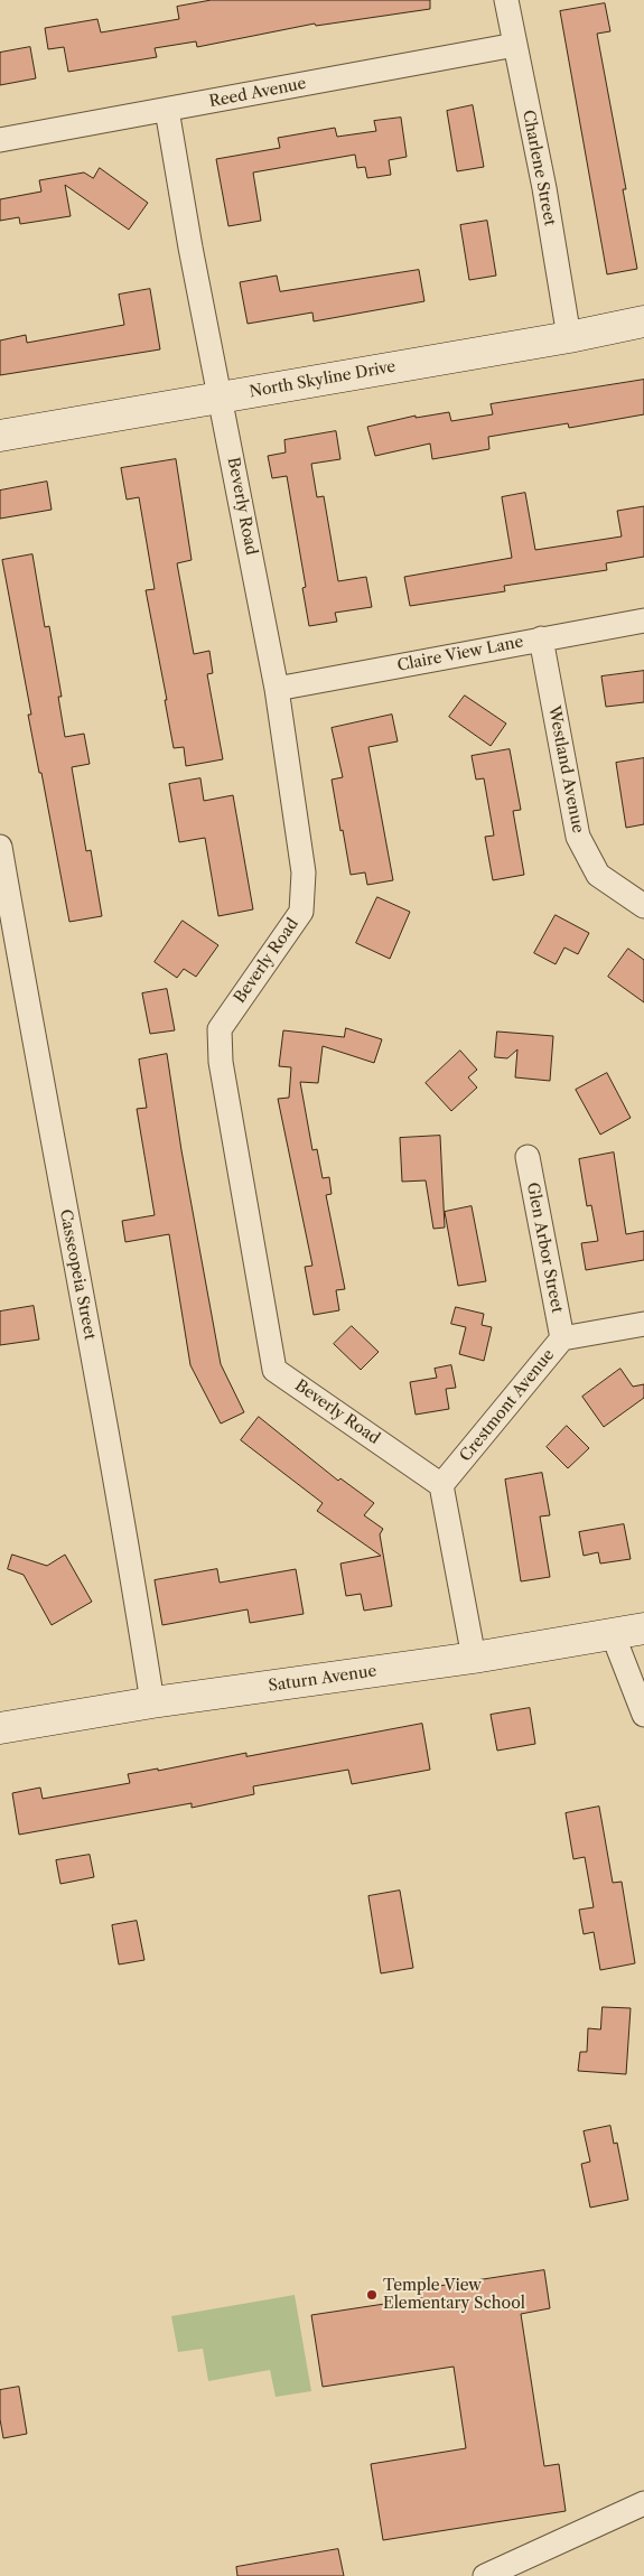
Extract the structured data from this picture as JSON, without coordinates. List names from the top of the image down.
{
  "streets": {
    "main road": ["North Skyline Drive", "Saturn Avenue"],
    "street": [
      "Reed Avenue",
      "Charlene Street",
      "Beverly Road",
      "Claire View Lane",
      "Westland Avenue",
      "Glen Arbor Street",
      "Casseopeia Street",
      "Crestmont Avenue"
    ]
  },
  "crossings": [
    ["Reed Avenue", "Charlene Street"],
    ["Reed Avenue", "Beverly Road"],
    ["Charlene Street", "North Skyline Drive"],
    ["North Skyline Drive", "Beverly Road"],
    ["Beverly Road", "Claire View Lane"],
    ["Beverly Road", "Crestmont Avenue"],
    ["Claire View Lane", "Westland Avenue"],
    ["Glen Arbor Street", "Crestmont Avenue"],
    ["Casseopeia Street", "Saturn Avenue"]
  ],
  "places": ["Temple View Elementary School"]
}
